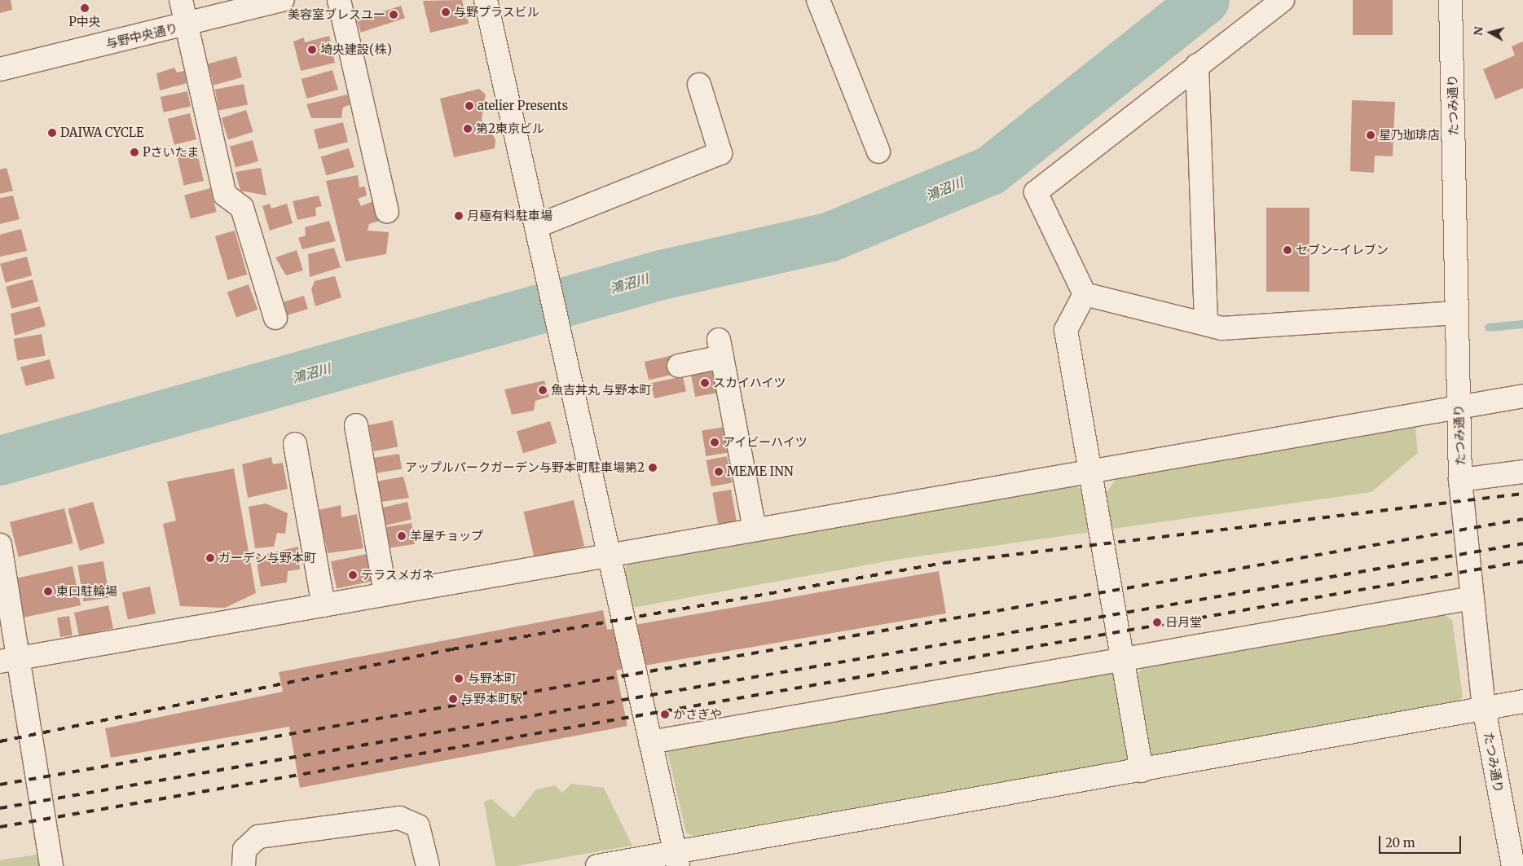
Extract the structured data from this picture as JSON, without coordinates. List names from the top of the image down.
{
  "streets": {
    "street": ["与野中央通り", "たつみ通り"]
  },
  "water": ["鴻沼川"],
  "places": [
    "P中央",
    "与野プラスビル",
    "美容室ブレスユー",
    "埼央建設(株)",
    "atelier Presents",
    "第2東京ビル",
    "DAIWA CYCLE",
    "星乃珈琲店",
    "Pさいたま",
    "月極有料駐車場",
    "セブン-イレブン",
    "スカイハイツ",
    "魚吉丼丸 与野本町",
    "アイビーハイツ",
    "アップルパークガーデン与野本町駐車場第2",
    "MEME INN",
    "羊屋チョップ",
    "ガーデン与野本町",
    "テラスメガネ",
    "東口駐輪場",
    "日月堂",
    "与野本町",
    "与野本町駅",
    "かさぎや"
  ],
  "scale_bar": "20 m",
  "north": "left"
}
